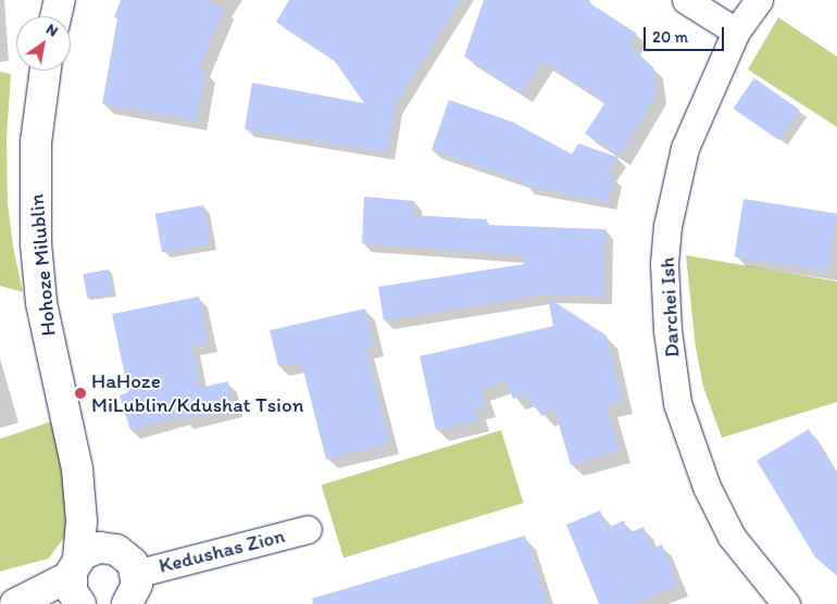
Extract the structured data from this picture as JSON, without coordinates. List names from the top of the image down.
{
  "streets": {
    "street": ["Hohoze Milublin", "Darchei Ish", "Kedushas Zion"]
  },
  "crossings": [
    ["Hohoze Milublin", "Kedushas Zion"]
  ],
  "places": ["HaHoze MiLublin/Kdushat Tsion"],
  "scale_bar": "20 m",
  "north": "top right"
}
